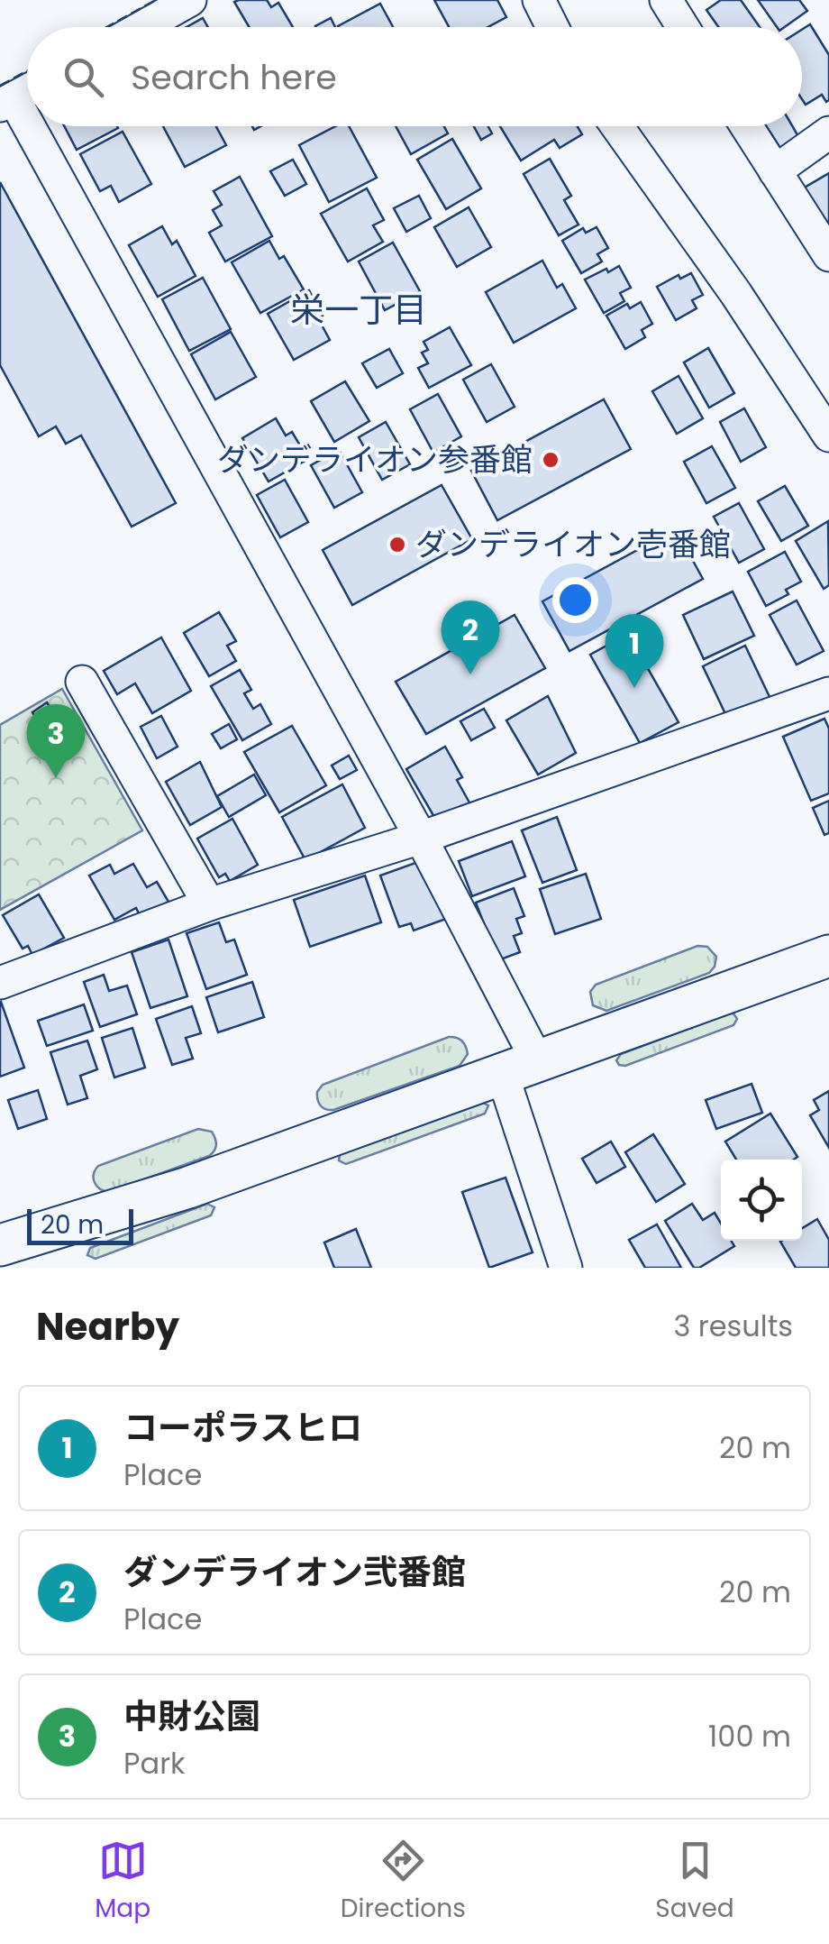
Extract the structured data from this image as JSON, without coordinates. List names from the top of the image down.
{
  "districts": ["栄一丁目"],
  "places": ["ダンデライオン参番館", "ダンデライオン壱番館"],
  "scale_bar": "20 m",
  "page": {
    "search": "Search here",
    "pins": ["2", "1", "3"],
    "scale": "20 m",
    "heading": ["Nearby", "3 results"],
    "list": [
      {
        "mark": "1",
        "name": "コーポラスヒロ",
        "note": "Place",
        "value": "20 m"
      },
      {
        "mark": "2",
        "name": "ダンデライオン弐番館",
        "note": "Place",
        "value": "20 m"
      },
      {
        "mark": "3",
        "name": "中財公園",
        "note": "Park",
        "value": "100 m"
      }
    ],
    "nav": ["Map", "Directions", "Saved"]
  }
}
